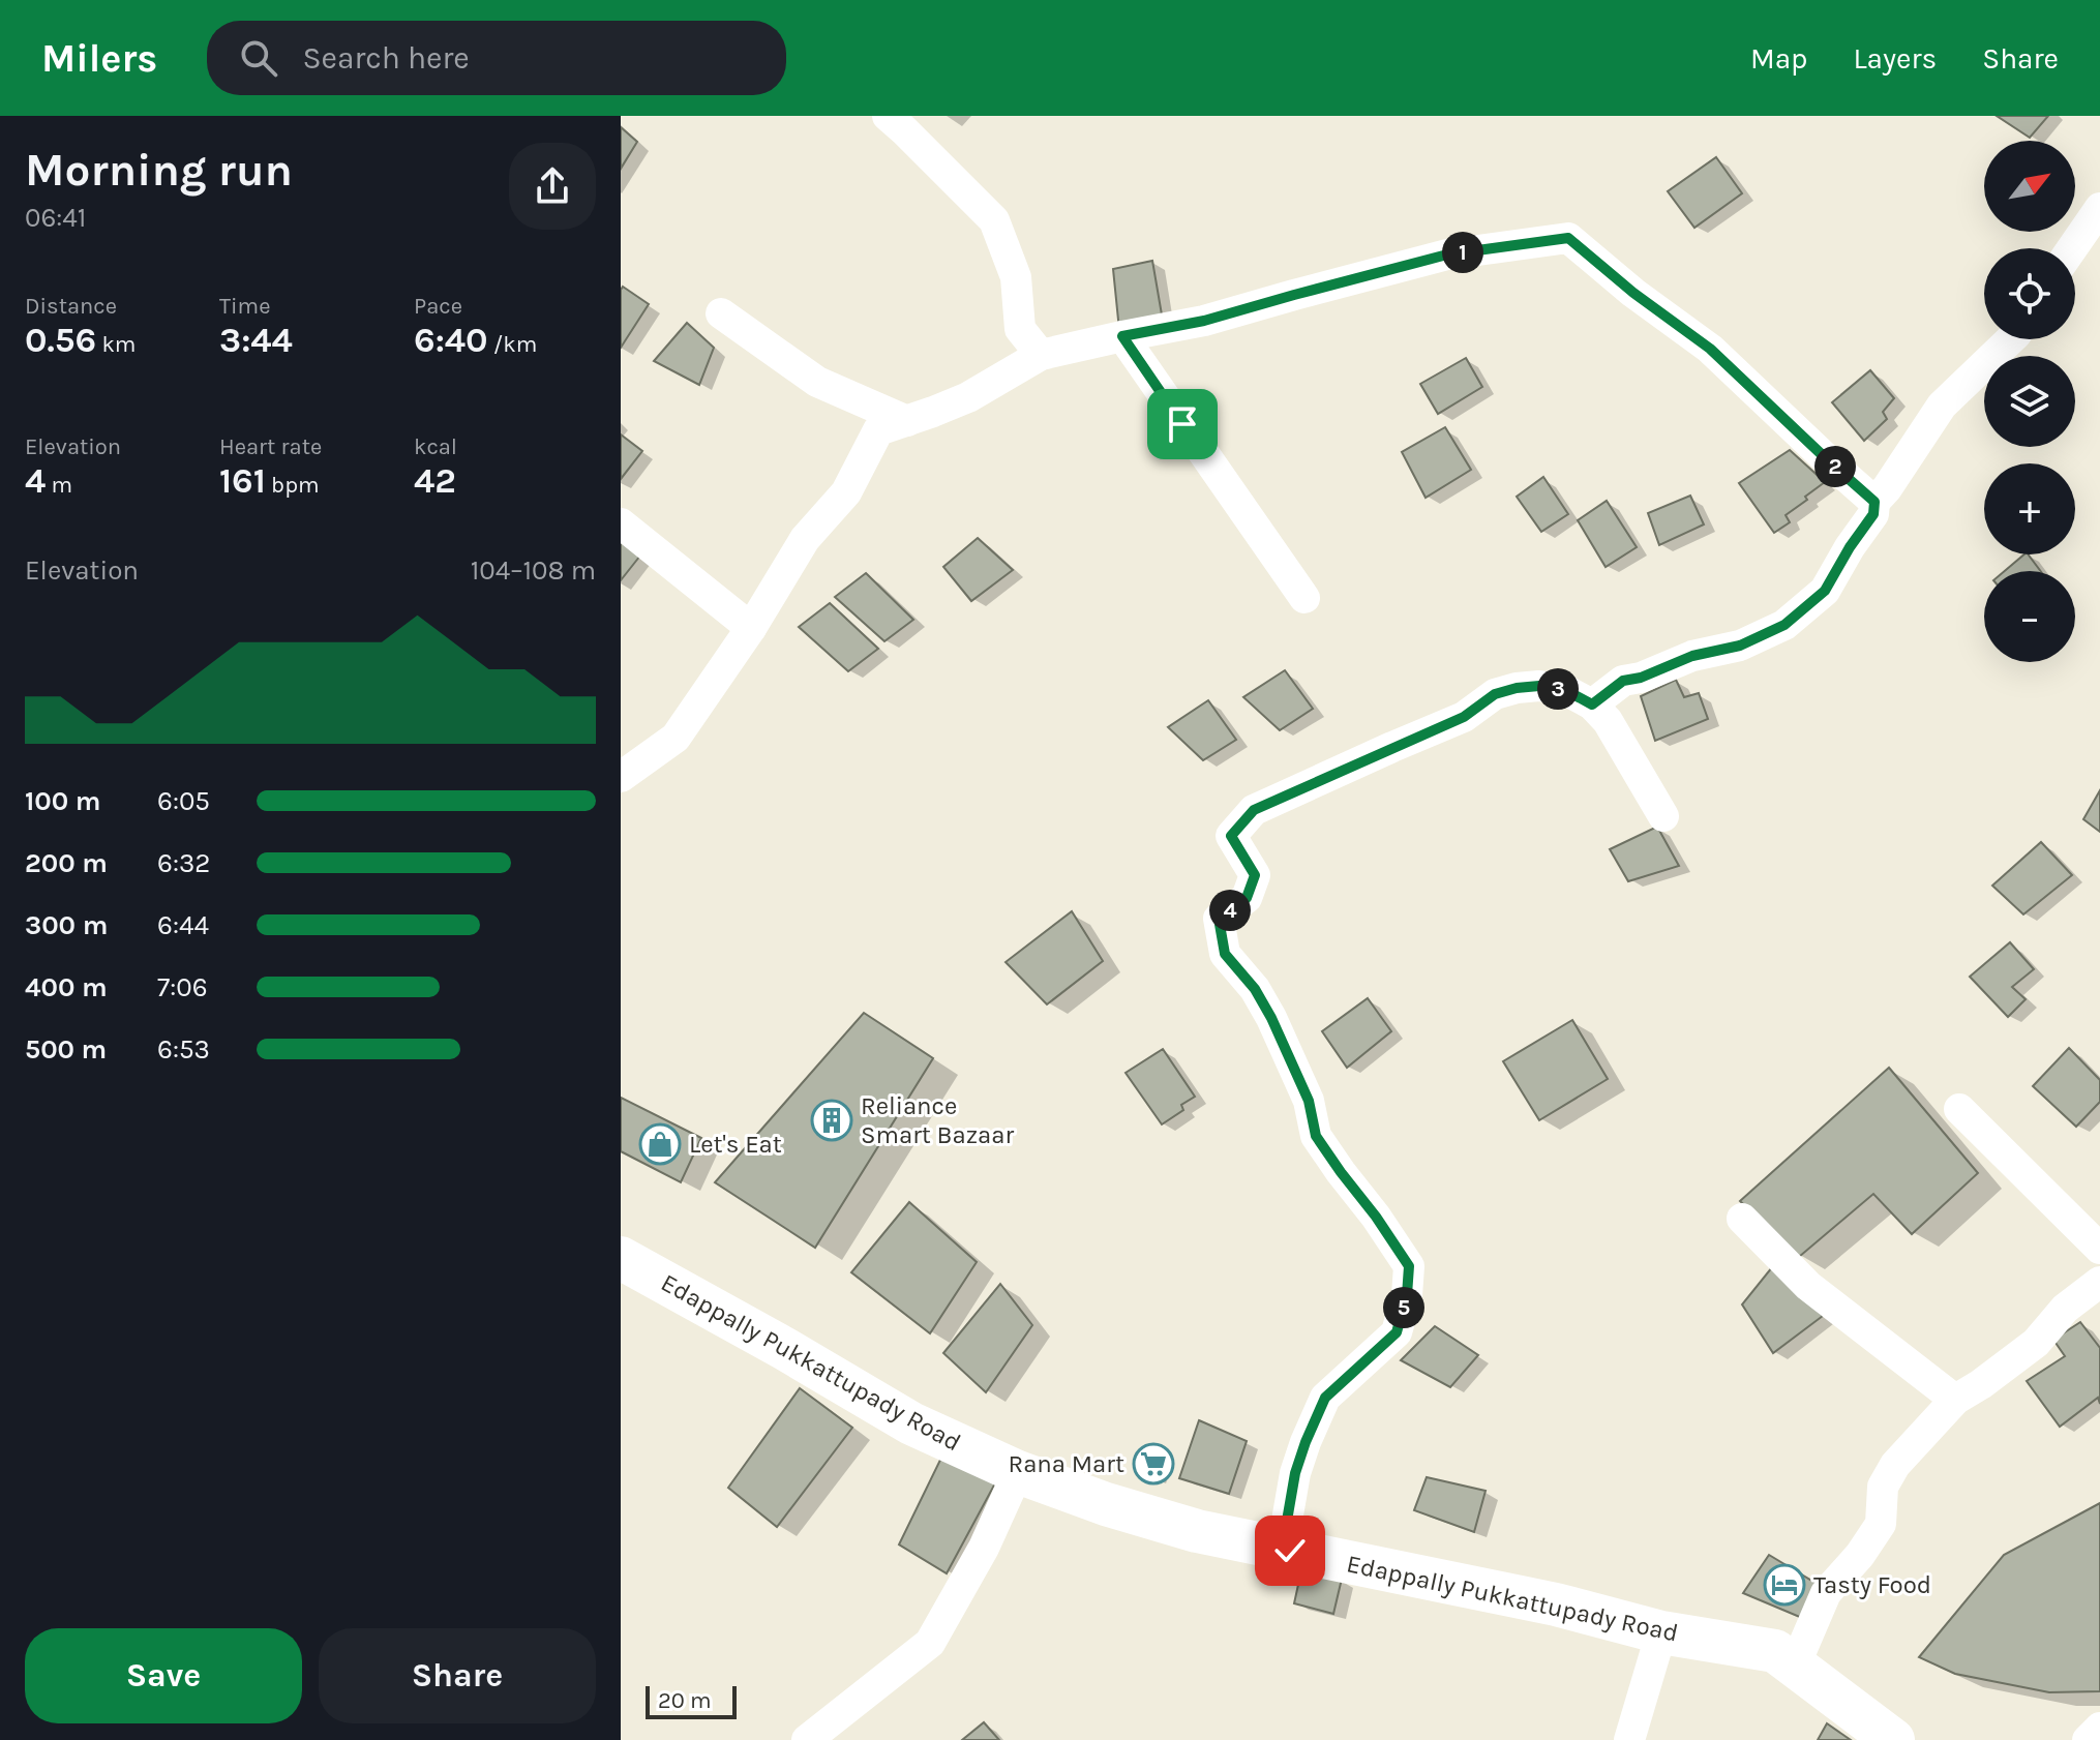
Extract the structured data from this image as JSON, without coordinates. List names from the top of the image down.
{
  "streets": {
    "main road": ["Edappally Pukkattupady Road"]
  },
  "places": {
    "building": ["Reliance Smart Bazaar"],
    "shop": ["Let's Eat"],
    "supermarket": ["Rana Mart"],
    "hotel": ["Tasty Food"]
  },
  "scale_bar": "20 m",
  "north": "top right",
  "page": {
    "header": "Milers",
    "search": "Search here",
    "nav": ["Map", "Layers", "Share"],
    "heading": ["Morning run", "06:41"],
    "map_buttons": ["+", "−"],
    "pins": [
      "1",
      "2",
      "3",
      "4",
      "5"
    ],
    "stats": [
      ["Distance", "0.56 km"],
      ["Time", "3:44"],
      ["Pace", "6:40 /km"],
      ["Elevation", "4 m"],
      ["Heart rate", "161 bpm"],
      ["kcal", "42"]
    ],
    "chart": ["Elevation", "104–108 m"],
    "list": [
      {
        "name": "100 m",
        "note": "6:05"
      },
      {
        "name": "200 m",
        "note": "6:32"
      },
      {
        "name": "300 m",
        "note": "6:44"
      },
      {
        "name": "400 m",
        "note": "7:06"
      },
      {
        "name": "500 m",
        "note": "6:53"
      }
    ],
    "buttons": ["Save", "Share"],
    "scale": "20 m"
  }
}
